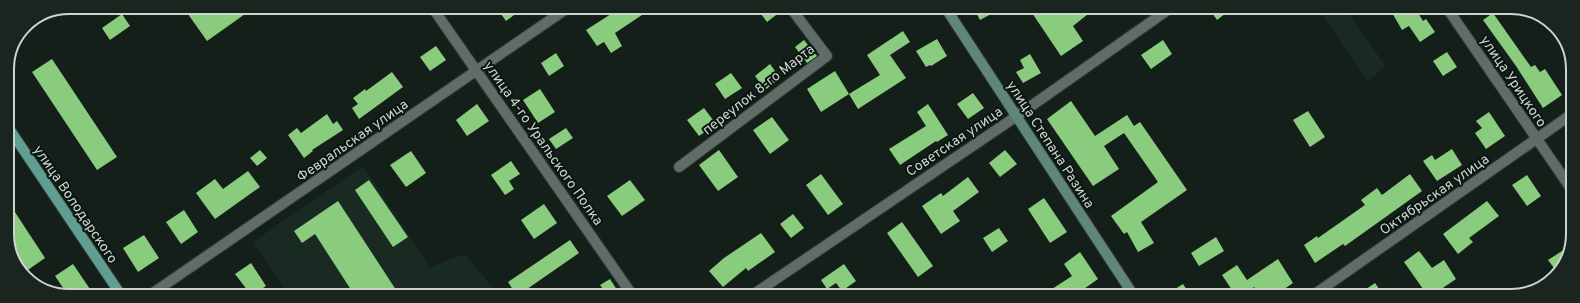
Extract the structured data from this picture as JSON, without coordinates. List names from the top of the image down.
{
  "streets": {
    "main road": ["улица Степана Разина", "улица Володарского"],
    "street": [
      "улица Урицкого",
      "переулок 8-го Марта",
      "Февральская улица",
      "Советская улица",
      "улица 4-го Уральского Полка",
      "Октябрьская улица"
    ]
  },
  "crossings": [
    ["улица Урицкого", "Октябрьская улица"],
    ["Февральская улица", "улица 4-го Уральского Полка"],
    ["Советская улица", "улица Степана Разина"]
  ]
}
